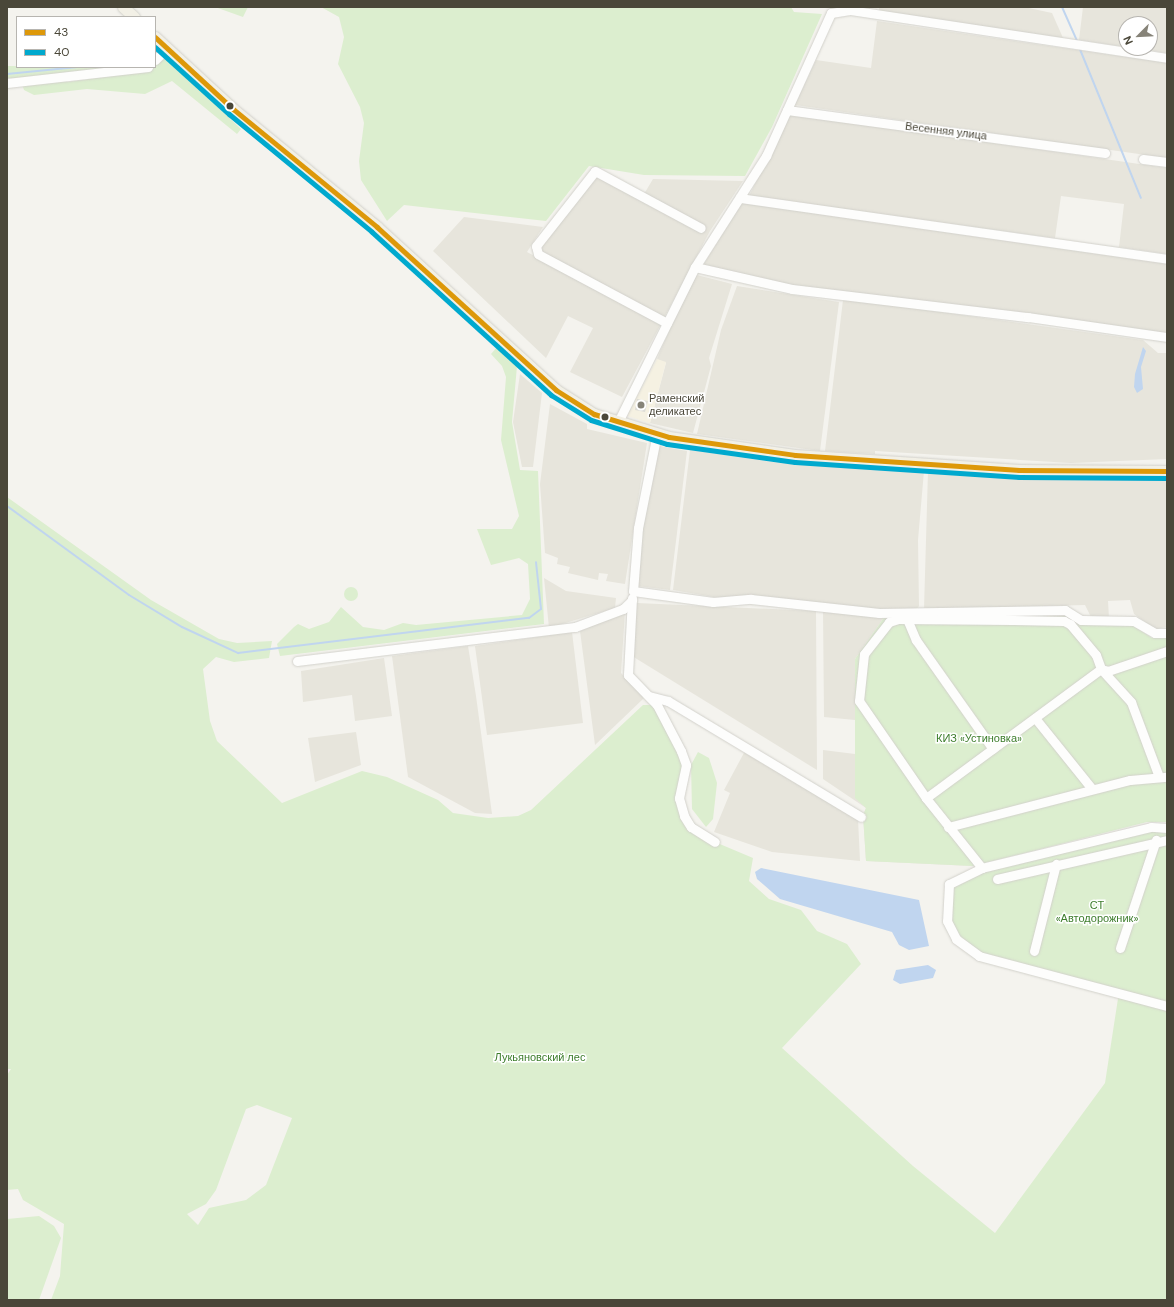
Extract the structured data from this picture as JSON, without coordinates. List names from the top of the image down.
{
  "streets": {
    "street": ["Весенняя улица"]
  },
  "parks": ["КИЗ «Устиновка»", "СТ «Автодорожник»", "Лукьяновский лес"],
  "places": ["Раменский деликатес"],
  "lines": ["transit line 43", "transit line 40"],
  "legend": ["43", "40"],
  "north": "bottom left"
}
